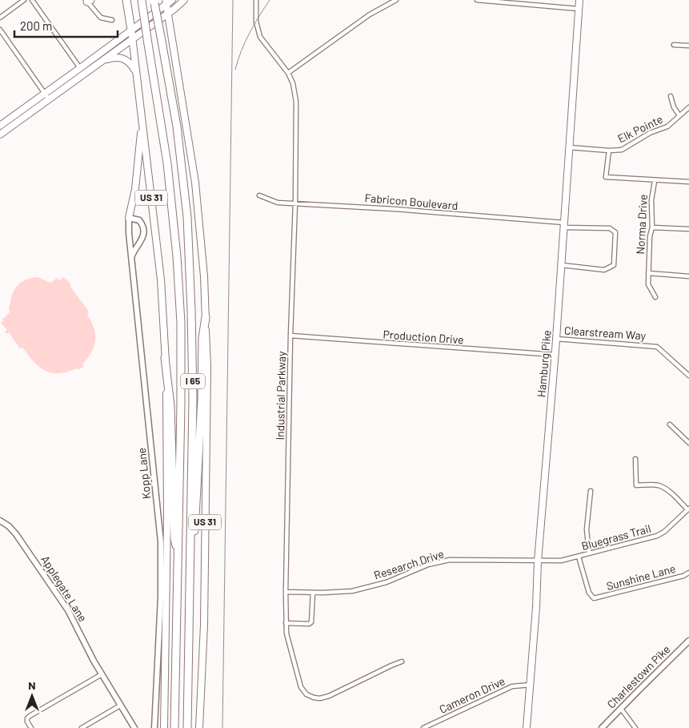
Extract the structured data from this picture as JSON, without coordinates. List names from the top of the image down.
{
  "streets": {
    "highway": ["I 65"],
    "main road": ["US 31", "Hamburg Pike"],
    "street": [
      "Elk Pointe",
      "Fabricon Boulevard",
      "Norma Drive",
      "Clearstream Way",
      "Production Drive",
      "Industrial Parkway",
      "Kopp Lane",
      "Bluegrass Trail",
      "Research Drive",
      "Sunshine Lane",
      "Applegate Lane",
      "Charlestown Pike",
      "Cameron Drive"
    ]
  },
  "crossings": [
    ["Elk Pointe", "Norma Drive"],
    ["Elk Pointe", "Hamburg Pike"],
    ["Fabricon Boulevard", "Hamburg Pike"],
    ["Fabricon Boulevard", "Industrial Parkway"],
    ["Clearstream Way", "Hamburg Pike"],
    ["Production Drive", "Hamburg Pike"],
    ["Production Drive", "Industrial Parkway"],
    ["Hamburg Pike", "Bluegrass Trail"],
    ["Hamburg Pike", "Research Drive"],
    ["Hamburg Pike", "Cameron Drive"],
    ["Industrial Parkway", "Research Drive"],
    ["Bluegrass Trail", "Research Drive"],
    ["Bluegrass Trail", "Sunshine Lane"]
  ],
  "scale_bar": "200 m",
  "north": "top"
}
